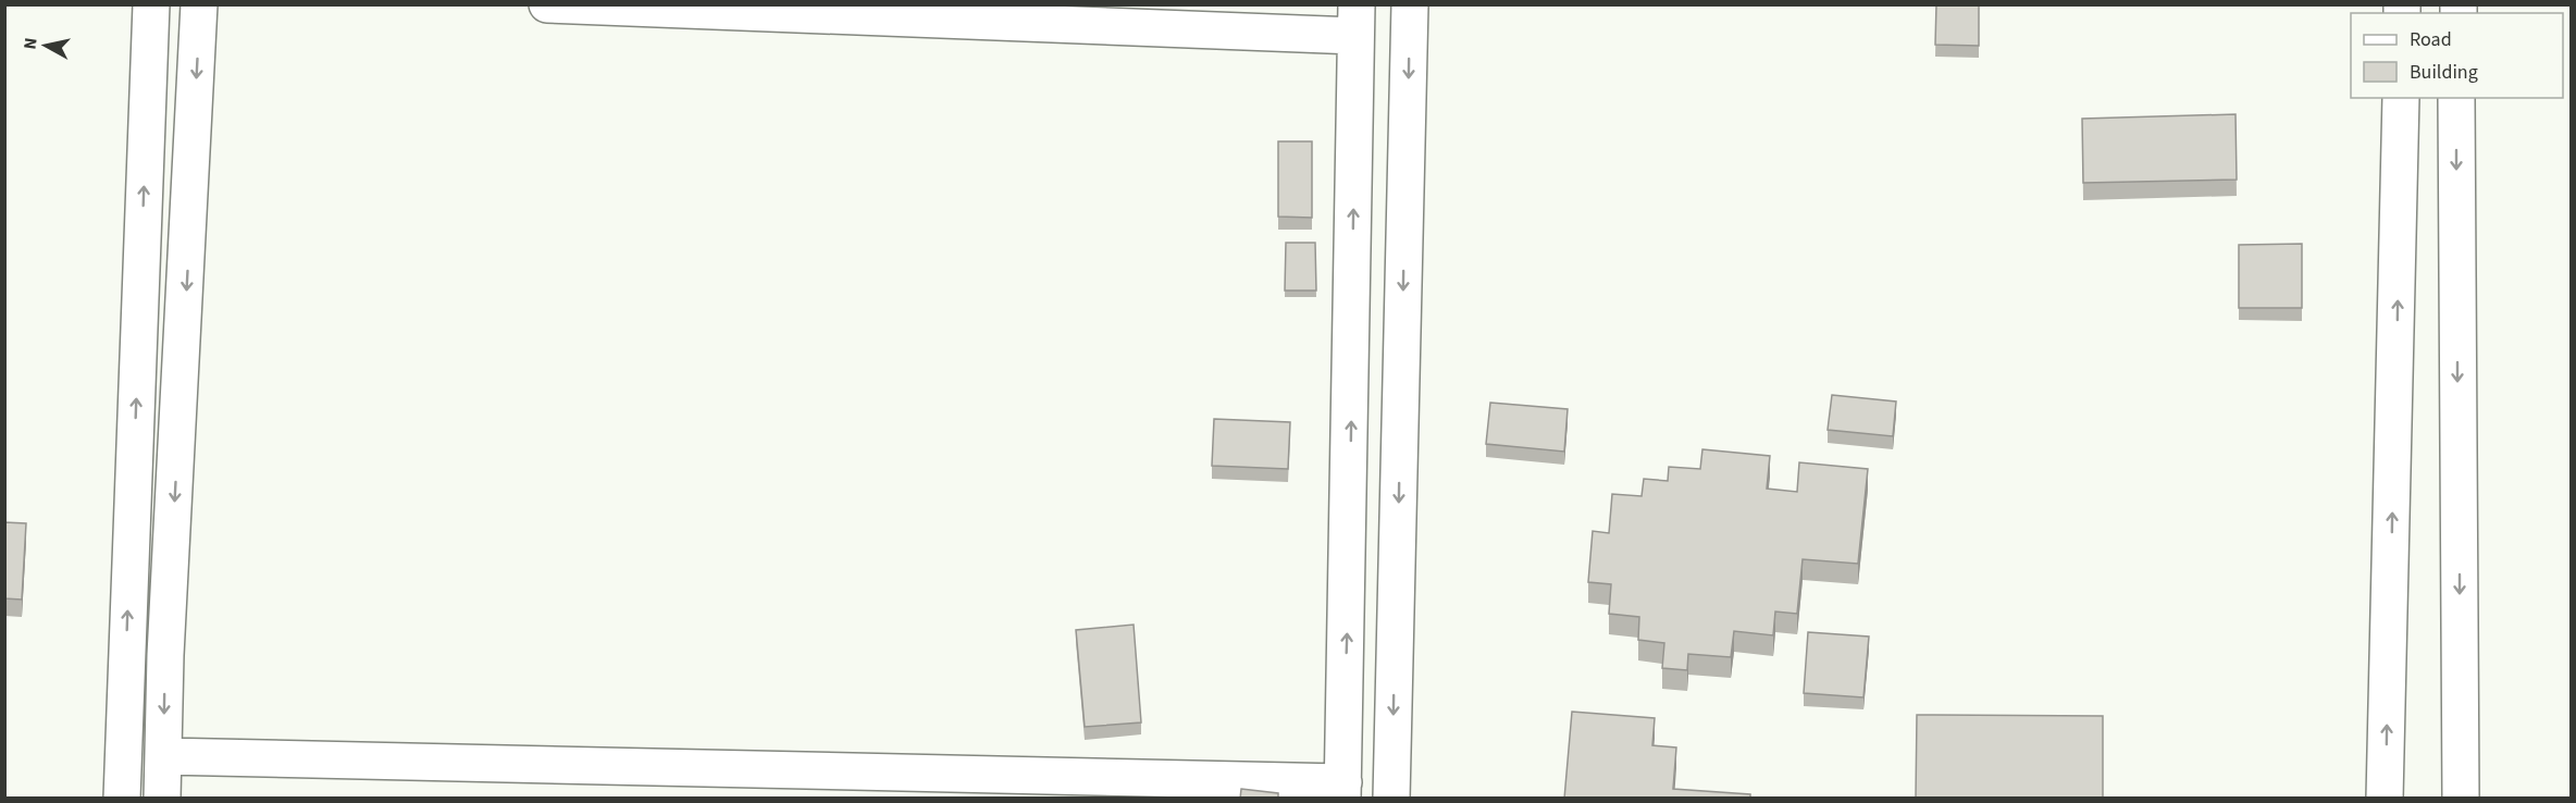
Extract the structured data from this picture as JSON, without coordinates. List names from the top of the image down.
{
  "legend": ["Road", "Building"],
  "north": "left"
}
